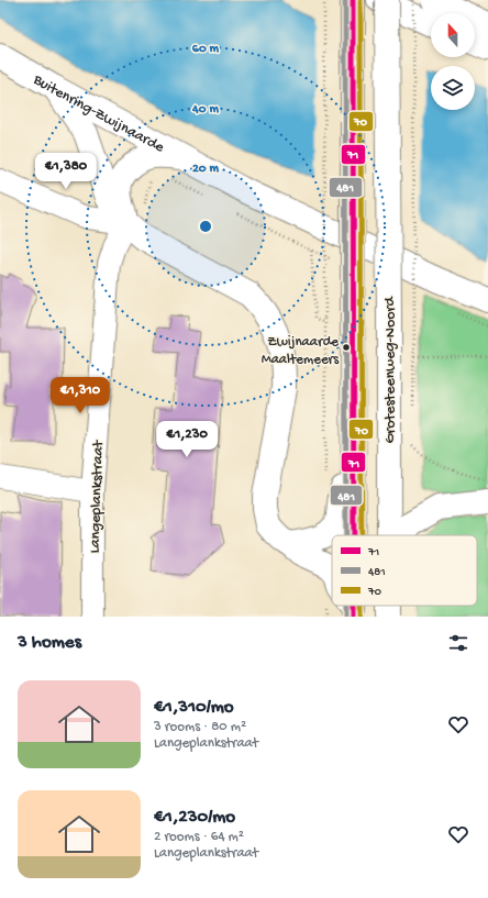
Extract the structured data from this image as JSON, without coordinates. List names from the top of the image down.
{
  "streets": {
    "highway": ["Buitenring-Zwijnaarde", "Grotesteenweg-Noord"],
    "street": ["Langeplankstraat"]
  },
  "places": ["Zwijnaarde Maaltemeers"],
  "lines": ["transit line 71", "transit line 481", "transit line 70"],
  "legend": ["71", "481", "70"],
  "north": "top",
  "page": {
    "price": ["€1,380", "€1,310", "€1,230"],
    "heading": "3 homes",
    "list": [
      {
        "name": "€1,310/mo",
        "note": "3 rooms · 80 m² · Langeplankstraat"
      },
      {
        "name": "€1,230/mo",
        "note": "2 rooms · 64 m² · Langeplankstraat"
      }
    ]
  },
  "rings": ["60 m", "40 m", "20 m"]
}
